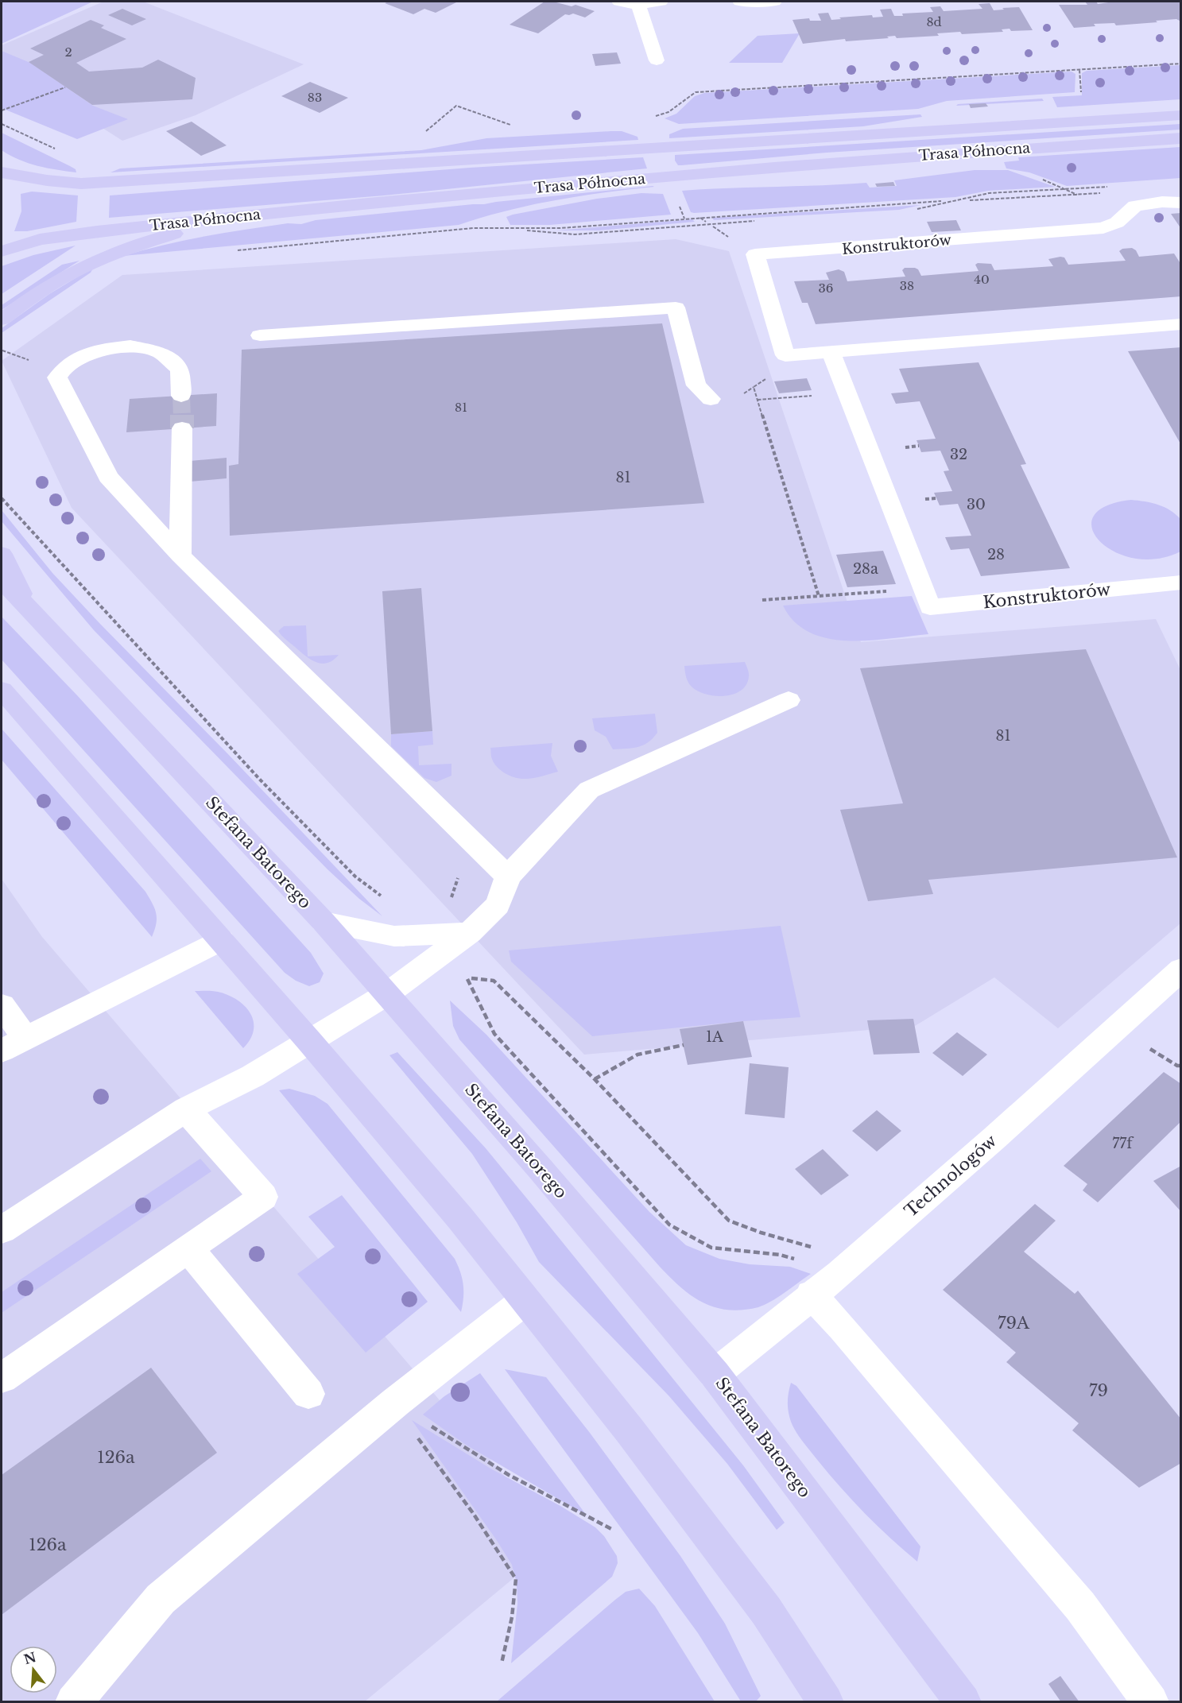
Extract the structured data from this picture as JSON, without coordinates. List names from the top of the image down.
{
  "streets": {
    "main road": ["Trasa Północna", "Stefana Batorego"],
    "street": ["Konstruktorów", "Technologów"]
  },
  "crossings": [
    ["Stefana Batorego", "Technologów"]
  ],
  "house_numbers": [
    "8d",
    "2",
    "83",
    "40",
    "38",
    "36",
    "81",
    "32",
    "81",
    "30",
    "28",
    "28a",
    "81",
    "1A",
    "77f",
    "79A",
    "79",
    "126a",
    "126a"
  ],
  "north": "top"
}
